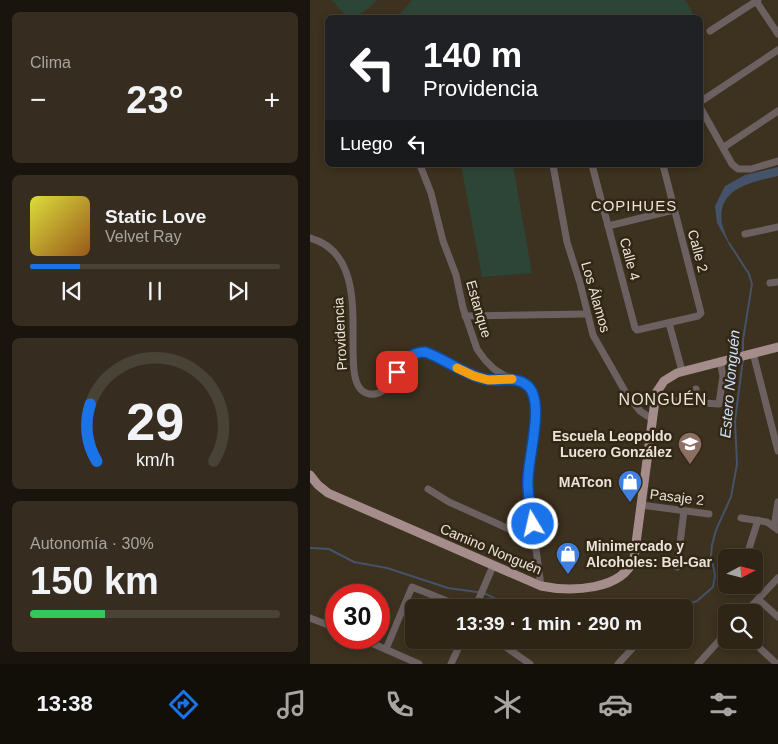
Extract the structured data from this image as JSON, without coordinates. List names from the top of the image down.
{
  "streets": {
    "main road": ["Camino Nonguén"],
    "street": [
      "Calle 2",
      "Calle 4",
      "Los Álamos",
      "Estanque",
      "Providencia",
      "Pasaje 2"
    ]
  },
  "crossings": [
    ["Calle 2", "Calle 4"],
    ["Los Álamos", "Camino Nonguén"],
    ["Estanque", "Providencia"],
    ["Estanque", "Camino Nonguén"],
    ["Pasaje 2", "Camino Nonguén"]
  ],
  "districts": ["COPIHUES", "NONGUÉN"],
  "water": ["Estero Nonguén"],
  "places": {
    "school or university": ["Escuela Leopoldo Lucero González"],
    "shop": ["MATcon", "Minimercado y Alcoholes: Bel-Gar"]
  },
  "north": "right",
  "page": {
    "tile": [
      "Clima",
      ["Autonomía · 30%", "150 km"]
    ],
    "turn": ["140 m", "Providencia"],
    "heat": ["−", "23°", "+"],
    "then": "Luego",
    "song": ["Static Love", "Velvet Ray"],
    "limit": "30",
    "trip": "13:39 · 1 min · 290 m",
    "tabs": "13:38",
    "gauge": ["29", "km/h"]
  }
}
